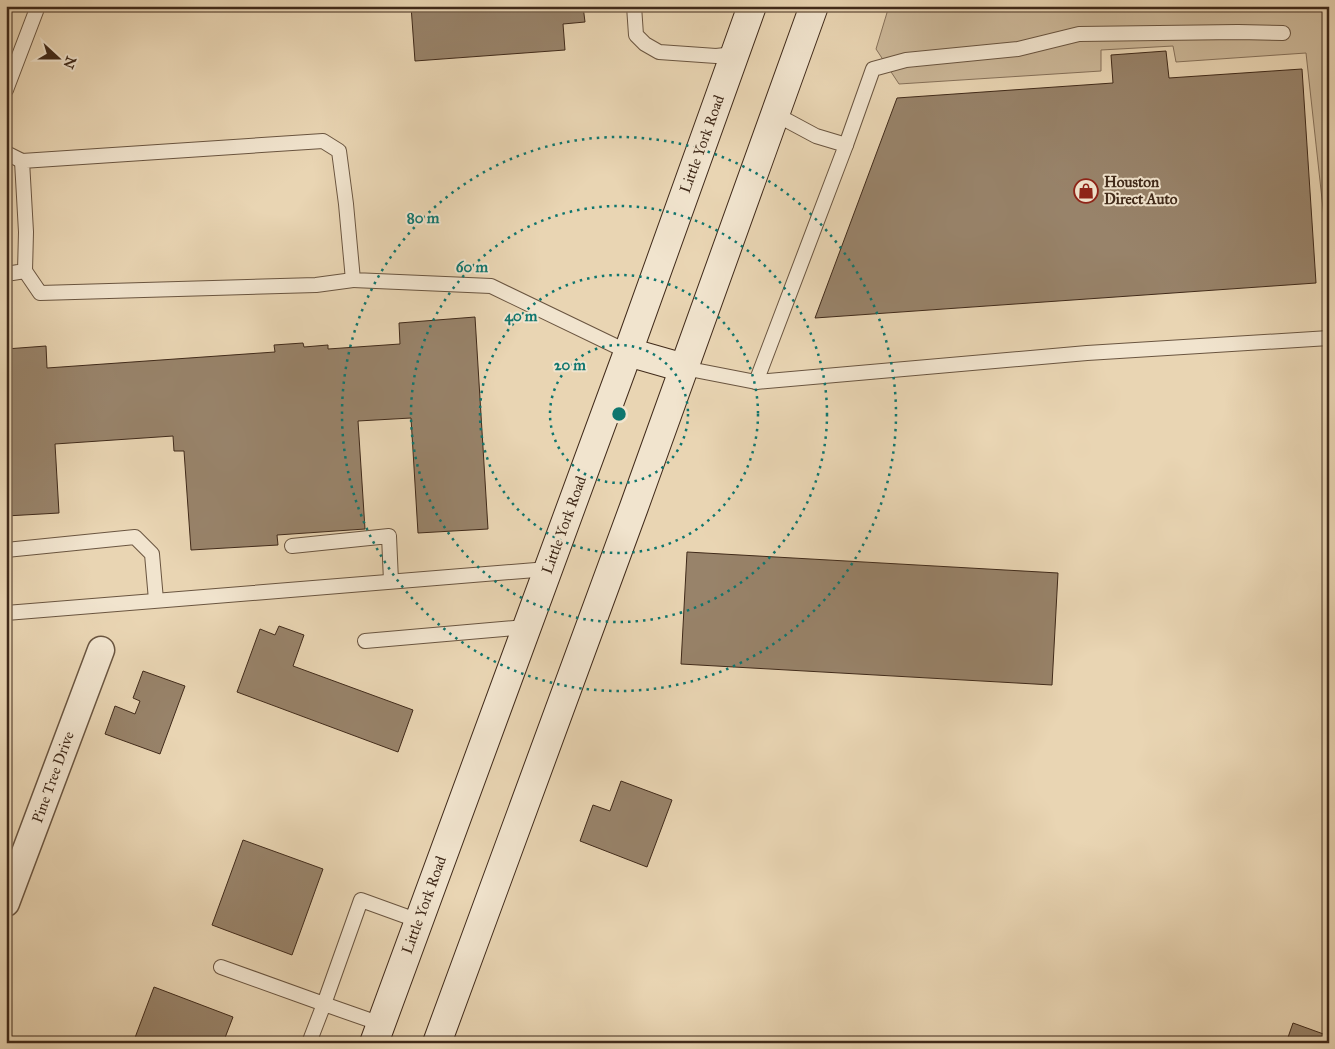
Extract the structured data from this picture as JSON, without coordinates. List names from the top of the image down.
{
  "streets": {
    "main road": ["Little York Road"],
    "street": ["Pine Tree Drive"]
  },
  "places": {
    "shop": ["Houston Direct Auto"]
  },
  "north": "right",
  "rings": [
    "80 m",
    "60 m",
    "40 m",
    "20 m"
  ]
}
